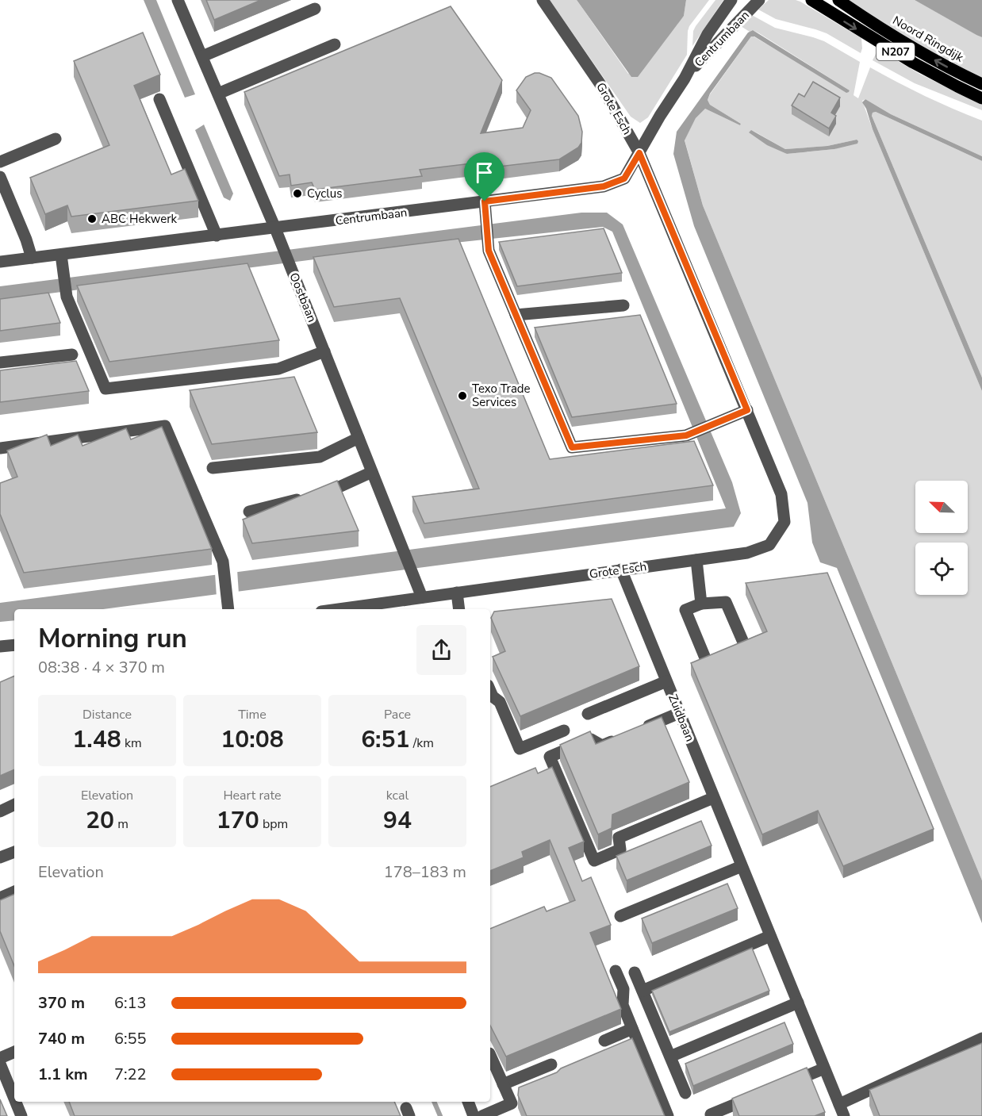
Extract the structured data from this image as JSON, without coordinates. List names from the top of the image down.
{
  "streets": {
    "main road": ["Noord Ringdijk", "N207"],
    "street": [
      "Centrumbaan",
      "Grote Esch",
      "Oostbaan",
      "Zuidbaan"
    ]
  },
  "crossings": [
    ["Centrumbaan", "Grote Esch"],
    ["Centrumbaan", "Oostbaan"],
    ["Grote Esch", "Oostbaan"],
    ["Grote Esch", "Zuidbaan"]
  ],
  "places": ["Cyclus", "ABC Hekwerk", "Texo Trade Services"],
  "north": "top left",
  "page": {
    "heading": ["Morning run", "08:38 · 4 × 370 m"],
    "stats": [
      ["Distance", "1.48 km"],
      ["Time", "10:08"],
      ["Pace", "6:51 /km"],
      ["Elevation", "20 m"],
      ["Heart rate", "170 bpm"],
      ["kcal", "94"]
    ],
    "chart": ["Elevation", "178–183 m"],
    "list": [
      {
        "name": "370 m",
        "note": "6:13"
      },
      {
        "name": "740 m",
        "note": "6:55"
      },
      {
        "name": "1.1 km",
        "note": "7:22"
      }
    ]
  }
}
